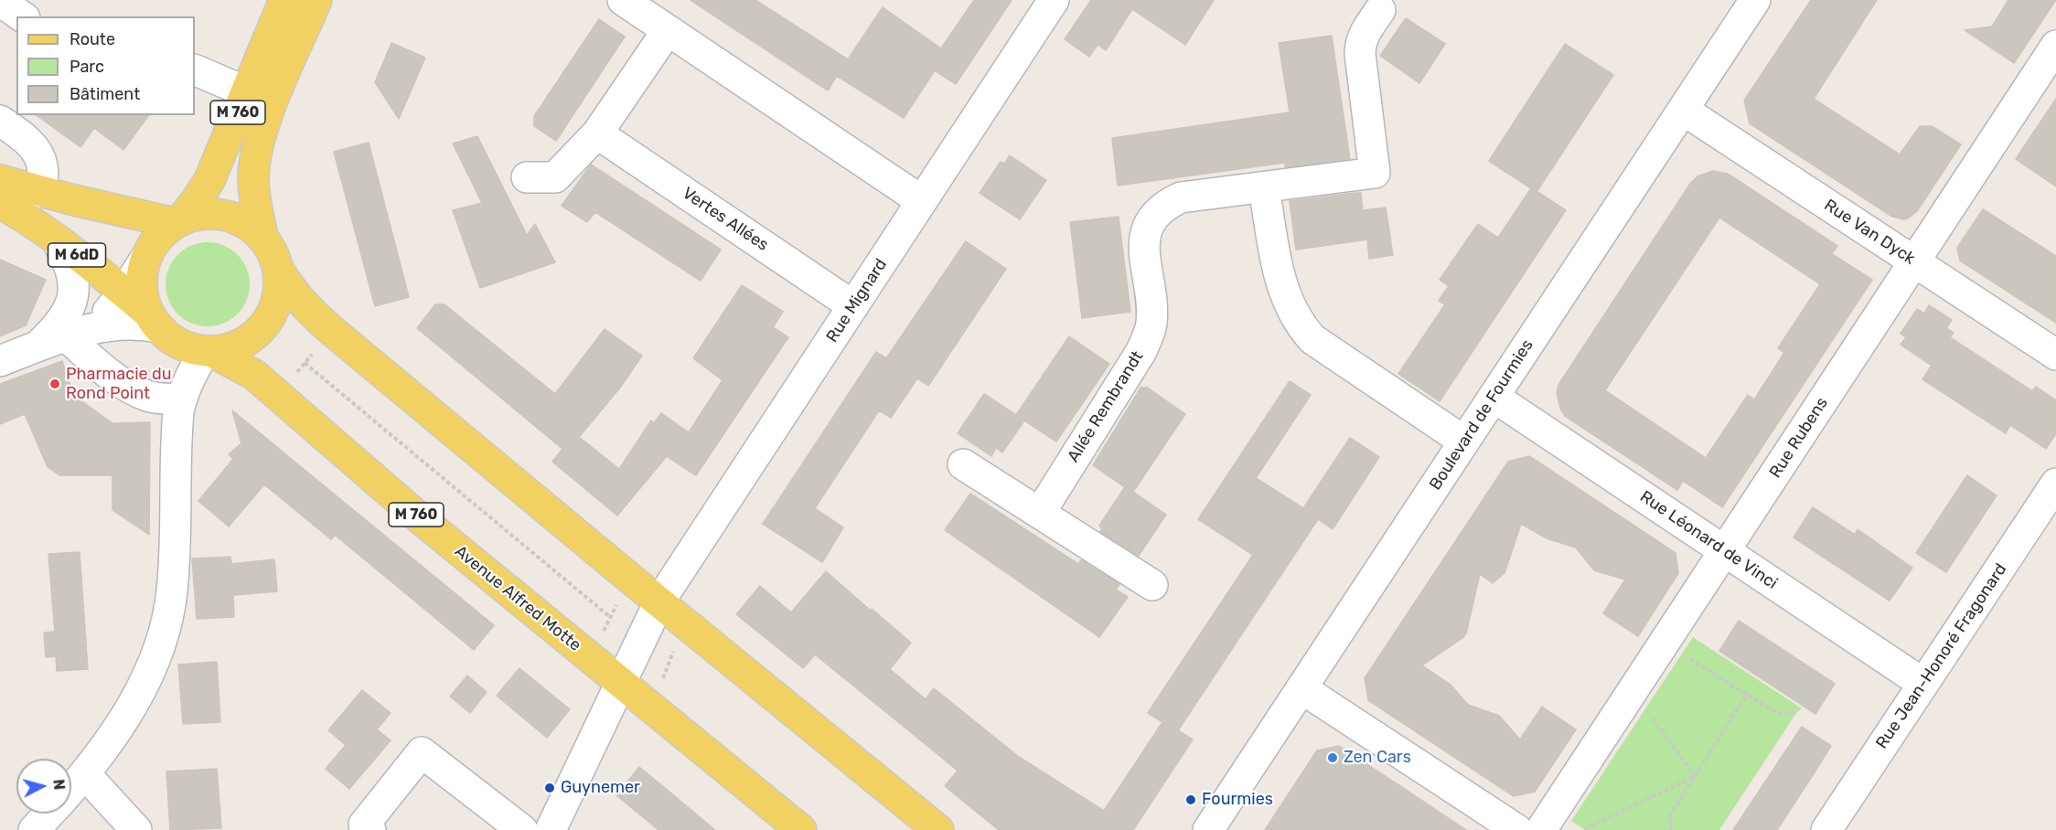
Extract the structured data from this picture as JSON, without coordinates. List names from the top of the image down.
{
  "streets": {
    "main road": ["M 760", "M 6dD", "Avenue Alfred Motte"],
    "street": [
      "Vertes Allées",
      "Rue Van Dyck",
      "Rue Mignard",
      "Allée Rembrandt",
      "Boulevard de Fourmies",
      "Rue Rubens",
      "Rue Léonard de Vinci",
      "Rue Jean-Honoré Fragonard"
    ]
  },
  "crossings": [
    ["M 760", "M 6dD"],
    ["M 760", "Avenue Alfred Motte"],
    ["Vertes Allées", "Rue Mignard"],
    ["Rue Van Dyck", "Boulevard de Fourmies"],
    ["Rue Van Dyck", "Rue Rubens"],
    ["M 6dD", "Avenue Alfred Motte"],
    ["Boulevard de Fourmies", "Rue Léonard de Vinci"],
    ["Rue Rubens", "Rue Léonard de Vinci"],
    ["Rue Léonard de Vinci", "Rue Jean-Honoré Fragonard"]
  ],
  "places": [
    "Pharmacie du Rond Point",
    "Zen Cars",
    "Guynemer",
    "Fourmies"
  ],
  "legend": ["Route", "Parc", "Bâtiment"],
  "north": "right"
}
